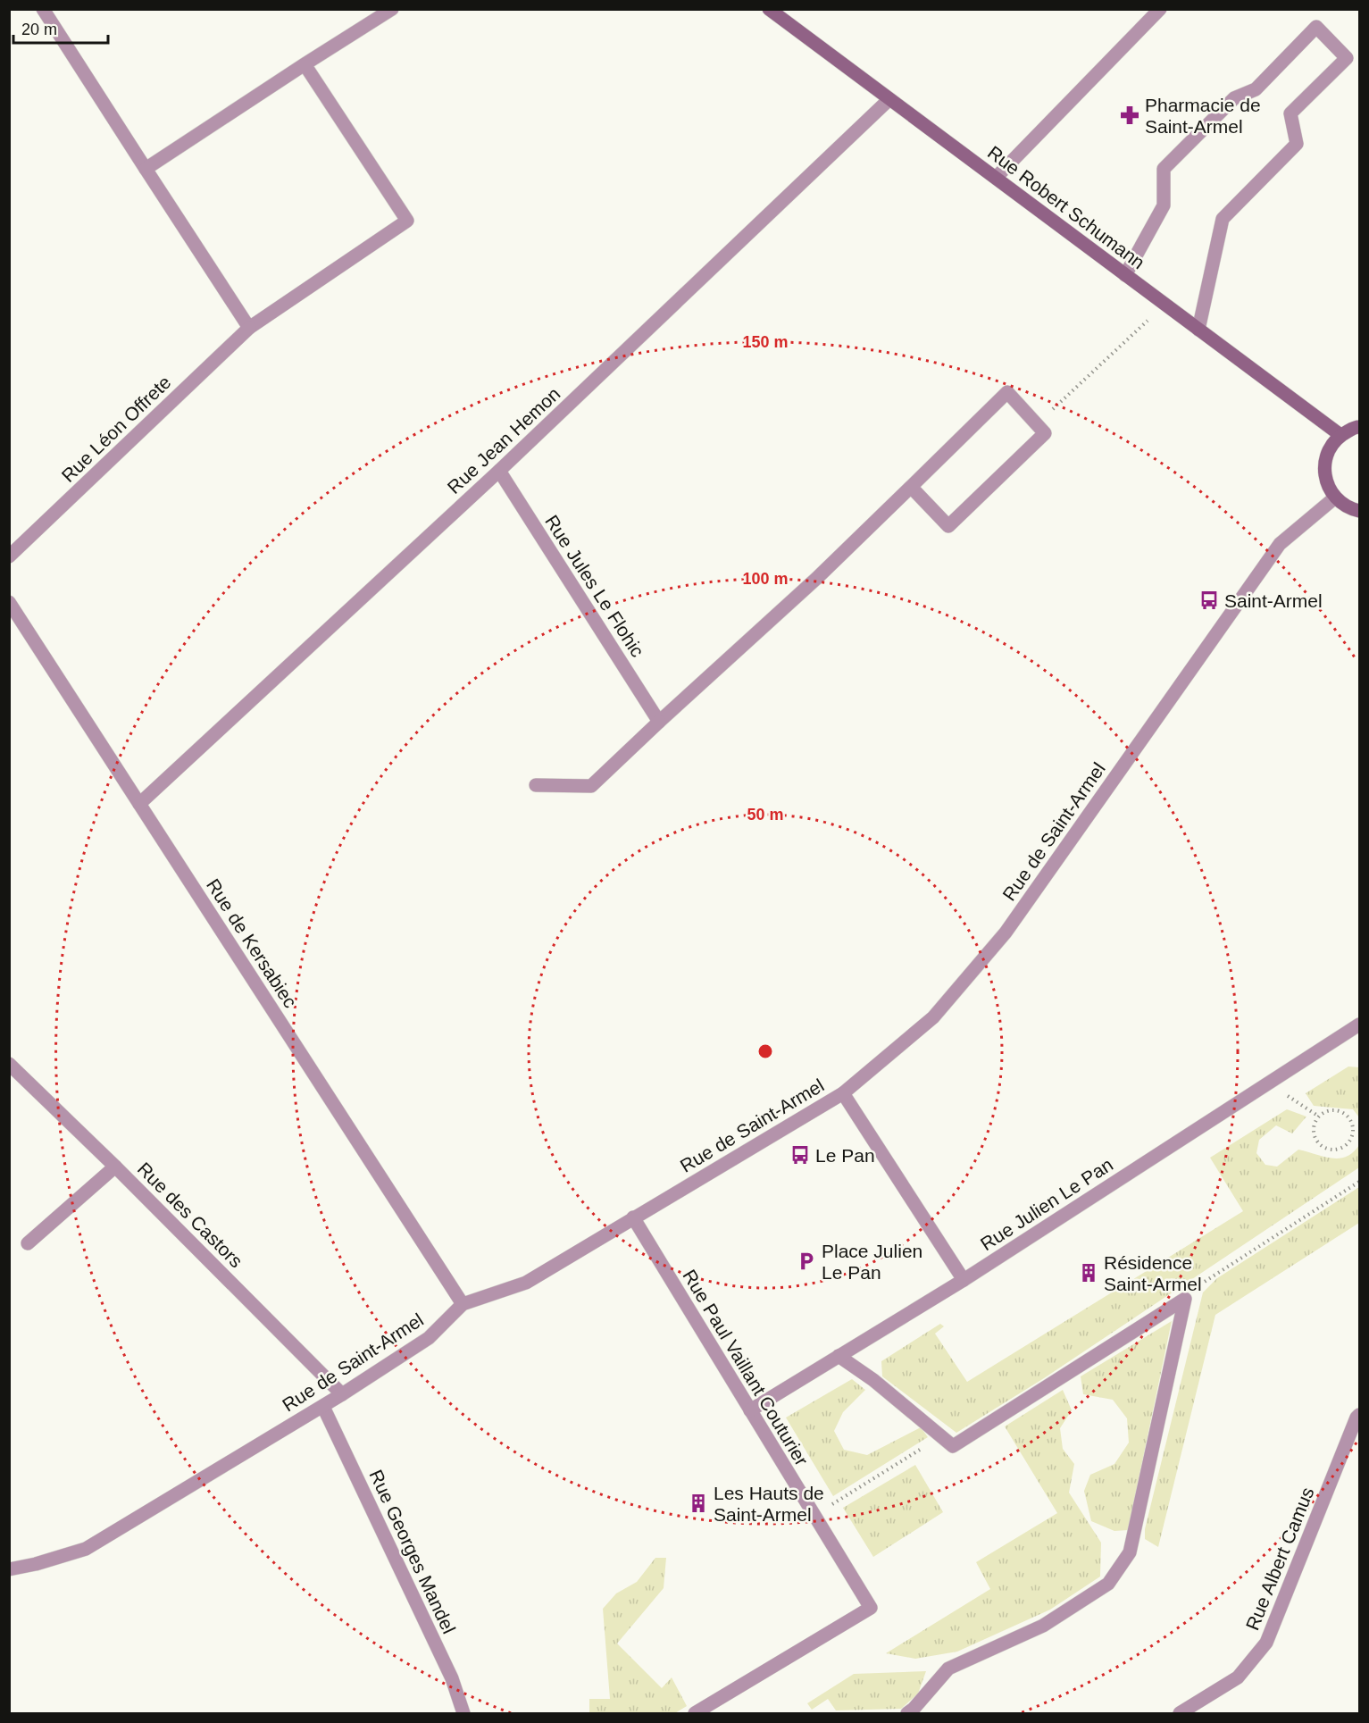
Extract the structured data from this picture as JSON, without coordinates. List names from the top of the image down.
{
  "streets": {
    "street": [
      "Rue Robert Schumann",
      "Rue Léon Offrete",
      "Rue Jean Hemon",
      "Rue Jules Le Flohic",
      "Rue de Saint-Armel",
      "Rue de Kersabiec",
      "Rue Julien Le Pan",
      "Rue des Castors",
      "Rue Paul Vaillant Couturier",
      "Rue Georges Mandel",
      "Rue Albert Camus"
    ]
  },
  "crossings": [
    ["Rue Robert Schumann", "Rue Jean Hemon"],
    ["Rue Jean Hemon", "Rue Jules Le Flohic"],
    ["Rue Jean Hemon", "Rue de Kersabiec"],
    ["Rue de Saint-Armel", "Rue de Kersabiec"],
    ["Rue de Saint-Armel", "Rue des Castors"],
    ["Rue de Saint-Armel", "Rue Paul Vaillant Couturier"],
    ["Rue de Saint-Armel", "Rue Georges Mandel"],
    ["Rue Julien Le Pan", "Rue Paul Vaillant Couturier"]
  ],
  "places": {
    "pharmacy": ["Pharmacie de Saint-Armel"],
    "bus stop": ["Saint-Armel", "Le Pan"],
    "parking": ["Place Julien Le Pan"],
    "building": ["Résidence Saint-Armel", "Les Hauts de Saint-Armel"]
  },
  "scale_bar": "20 m",
  "rings": ["150 m", "100 m", "50 m"]
}
